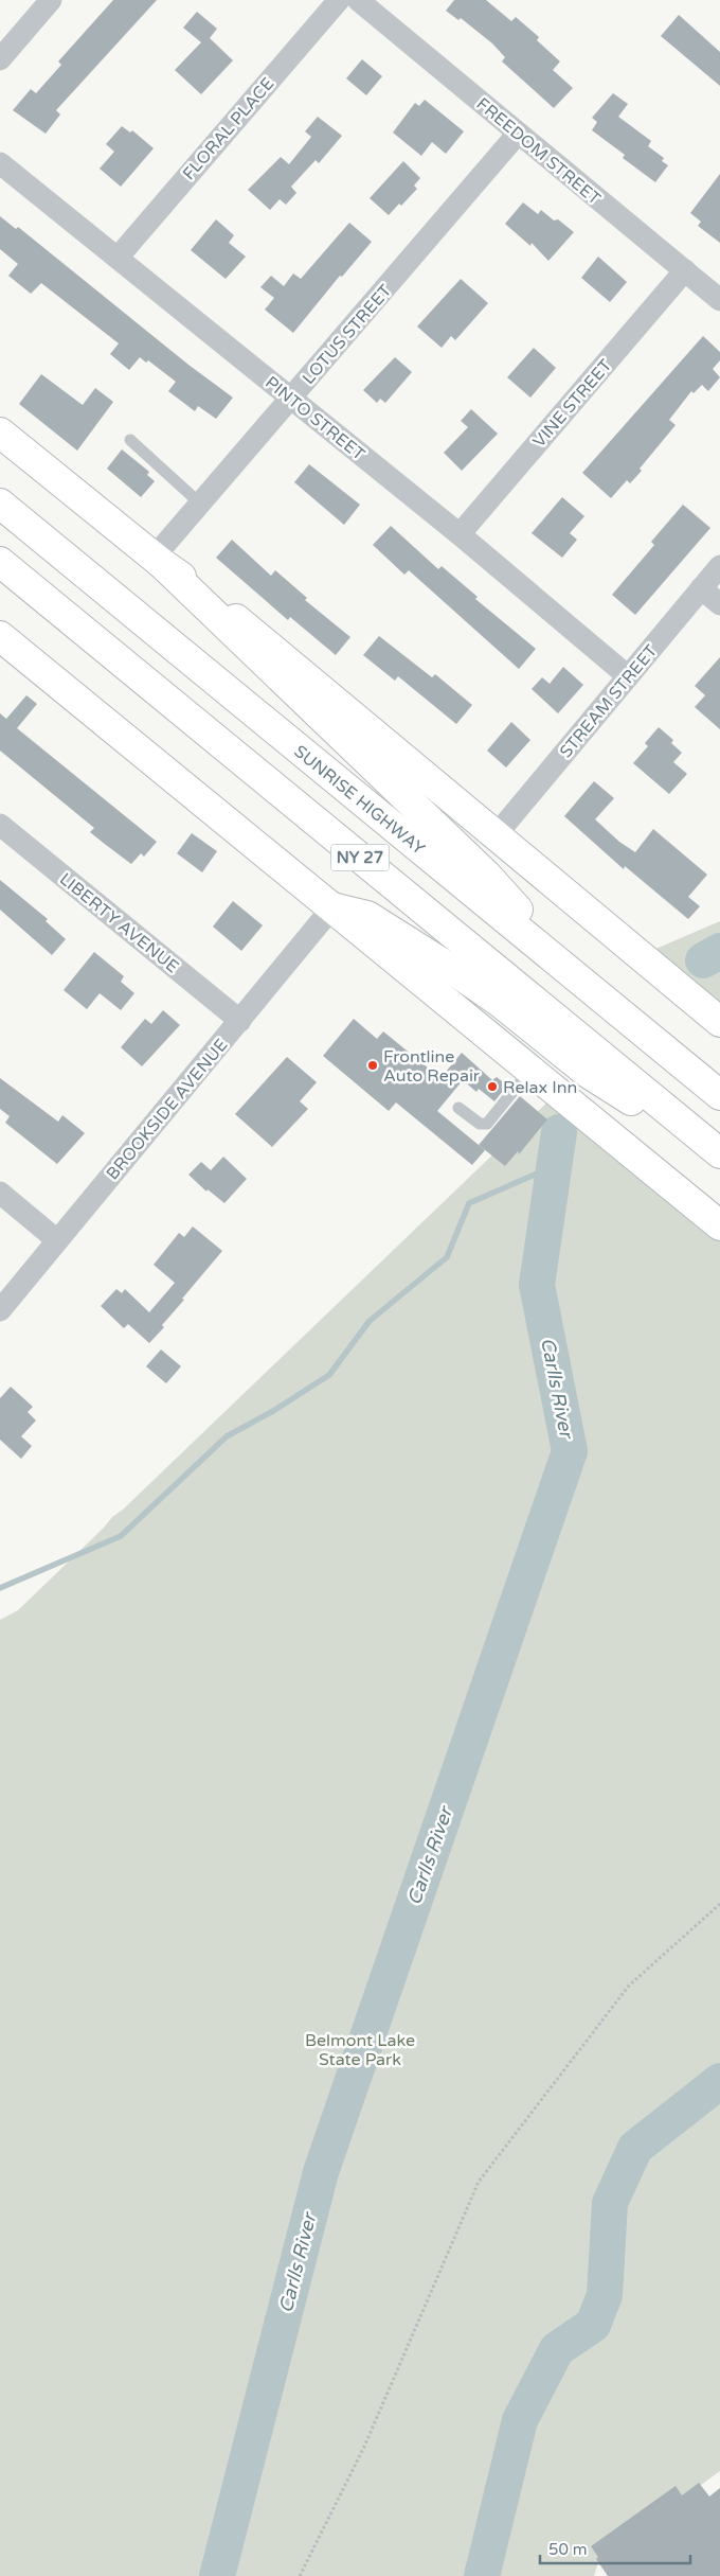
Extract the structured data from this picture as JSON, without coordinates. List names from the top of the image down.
{
  "streets": {
    "main road": ["SUNRISE HIGHWAY", "NY 27"],
    "street": [
      "FLORAL PLACE",
      "FREEDOM STREET",
      "LOTUS STREET",
      "VINE STREET",
      "PINTO STREET",
      "STREAM STREET",
      "LIBERTY AVENUE",
      "BROOKSIDE AVENUE"
    ]
  },
  "crossings": [
    ["FLORAL PLACE", "PINTO STREET"],
    ["FREEDOM STREET", "LOTUS STREET"],
    ["FREEDOM STREET", "VINE STREET"],
    ["LOTUS STREET", "PINTO STREET"],
    ["VINE STREET", "PINTO STREET"],
    ["PINTO STREET", "STREAM STREET"],
    ["LIBERTY AVENUE", "BROOKSIDE AVENUE"]
  ],
  "water": ["Carlls River"],
  "parks": ["Belmont Lake State Park"],
  "places": ["Frontline Auto Repair", "Relax Inn"],
  "scale_bar": "50 m"
}
